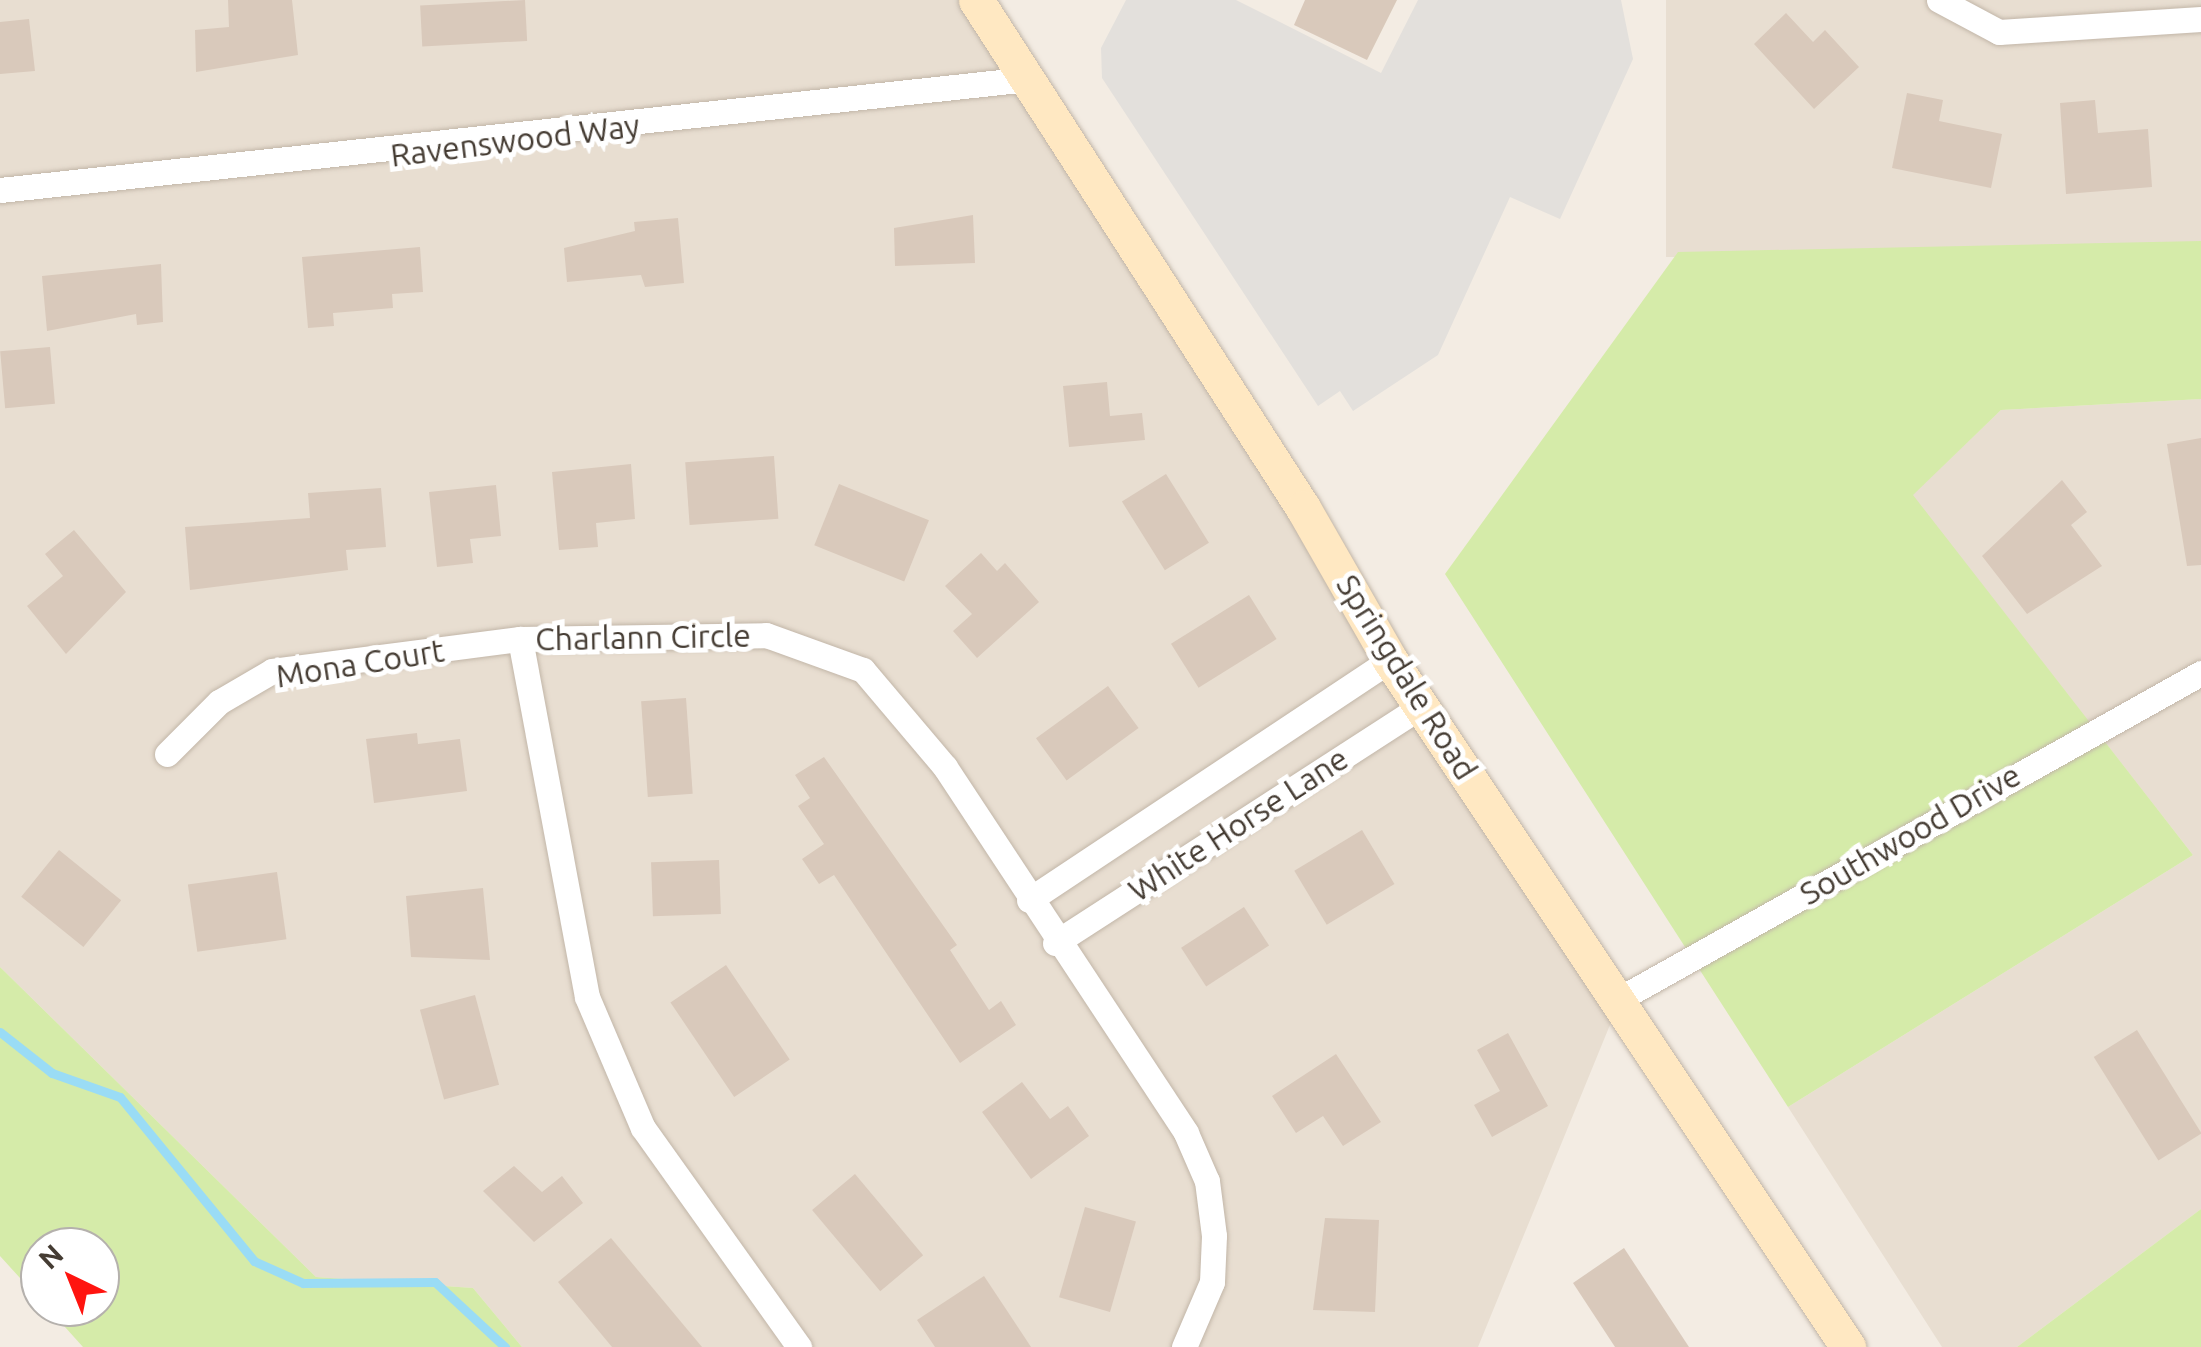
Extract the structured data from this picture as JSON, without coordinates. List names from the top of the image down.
{
  "streets": {
    "main road": ["Springdale Road"],
    "street": [
      "Ravenswood Way",
      "Charlann Circle",
      "Mona Court",
      "White Horse Lane",
      "Southwood Drive"
    ]
  },
  "crossings": [
    ["Ravenswood Way", "Springdale Road"],
    ["Charlann Circle", "Mona Court"],
    ["Charlann Circle", "White Horse Lane"],
    ["Springdale Road", "White Horse Lane"],
    ["Springdale Road", "Southwood Drive"]
  ],
  "north": "top left"
}
